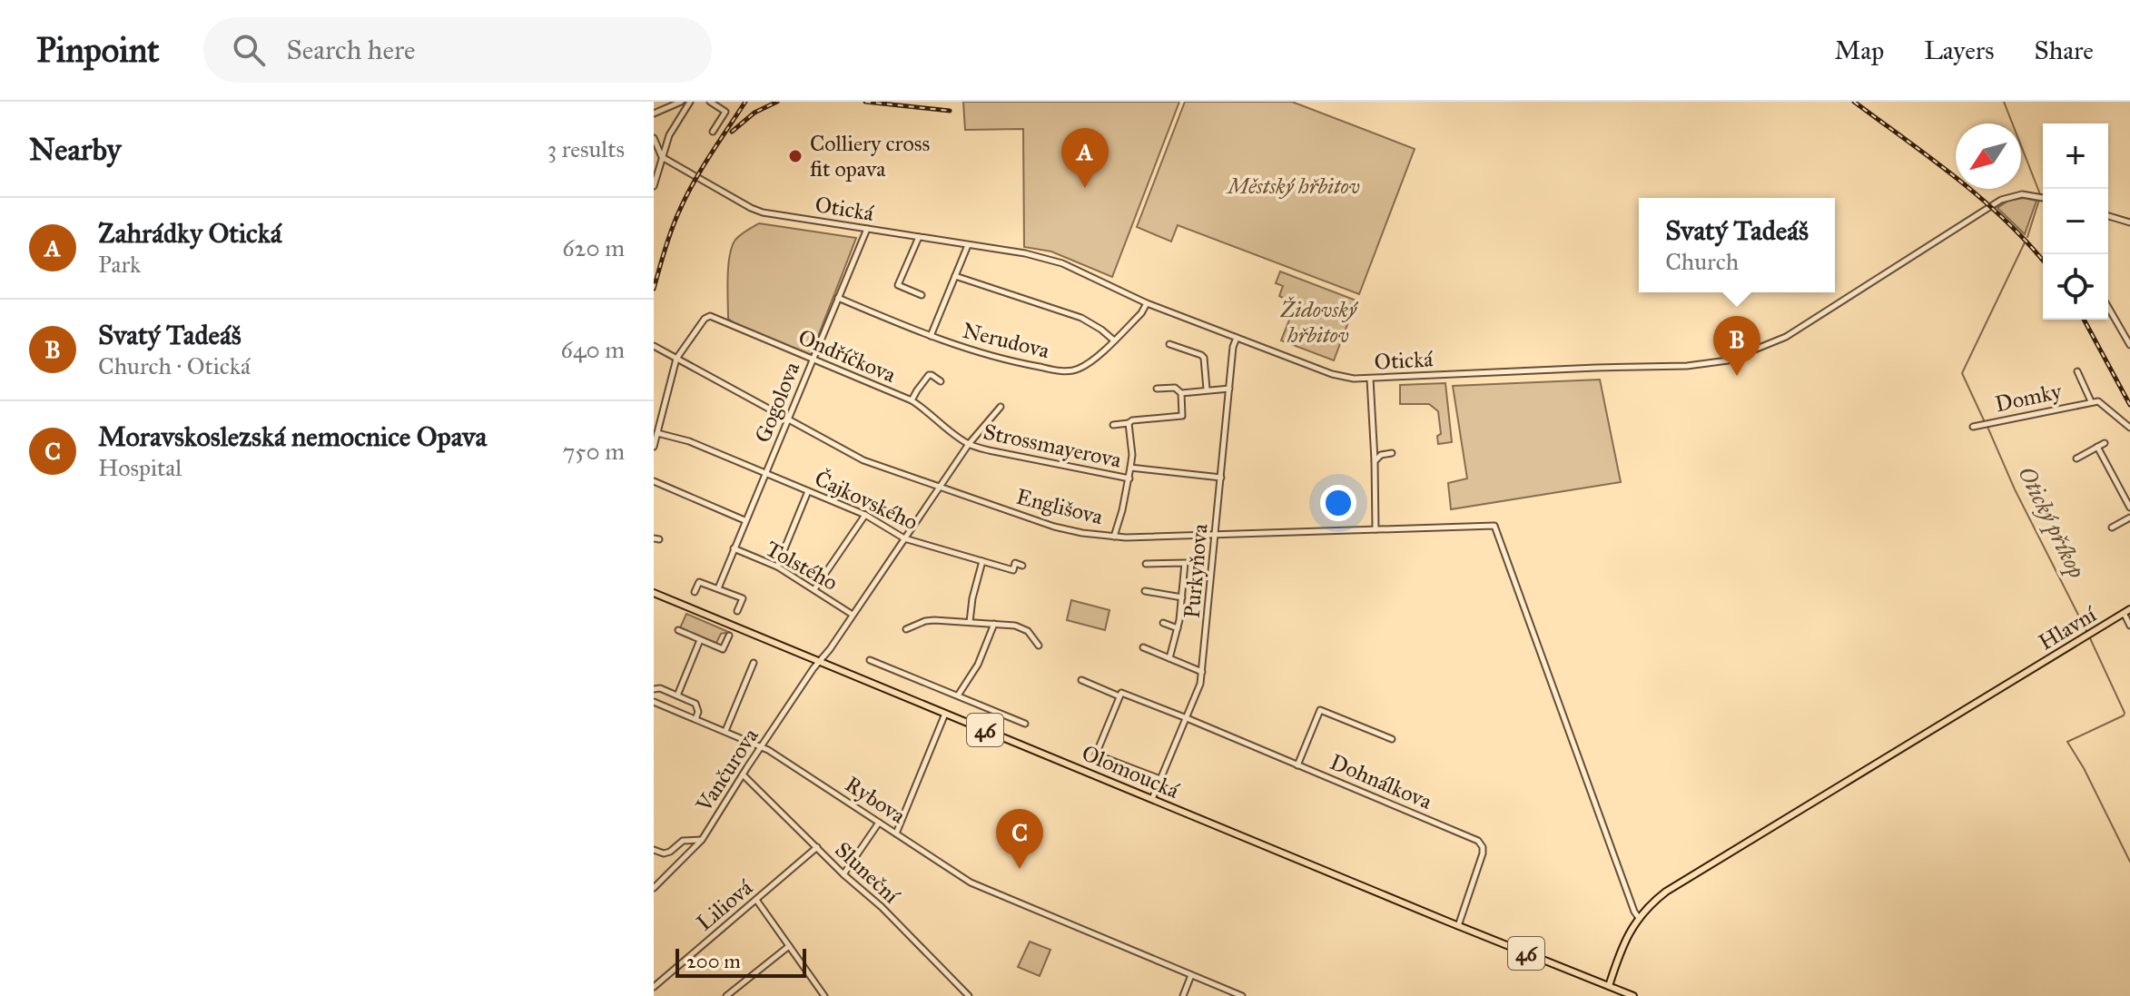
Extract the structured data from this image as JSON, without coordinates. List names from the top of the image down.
{
  "streets": {
    "main road": ["Hlavní", "46", "Olomoucká"],
    "street": [
      "Otická",
      "Nerudova",
      "Ondříčkova",
      "Domky",
      "Gogolova",
      "Strossmayerova",
      "Čajkovského",
      "Englišova",
      "Tolstého",
      "Purkyňova",
      "Vančurova",
      "Dohnálkova",
      "Rybova",
      "Sluneční",
      "Liliová"
    ]
  },
  "crossings": [
    ["Otická", "Nerudova"],
    ["Otická", "Gogolova"],
    ["Otická", "Purkyňova"],
    ["Nerudova", "Gogolova"],
    ["Ondříčkova", "Gogolova"],
    ["Ondříčkova", "Strossmayerova"],
    ["Ondříčkova", "Englišova"],
    ["Ondříčkova", "Vančurova"],
    ["Gogolova", "Čajkovského"],
    ["Gogolova", "Englišova"],
    ["Gogolova", "Tolstého"],
    ["Strossmayerova", "Vančurova"],
    ["Čajkovského", "Vančurova"],
    ["Englišova", "Purkyňova"],
    ["Englišova", "Hlavní"],
    ["Englišova", "Vančurova"],
    ["Tolstého", "Vančurova"],
    ["Purkyňova", "Olomoucká"],
    ["Purkyňova", "Dohnálkova"],
    ["Hlavní", "46"],
    ["Hlavní", "Olomoucká"],
    ["46", "Olomoucká"],
    ["Vančurova", "Olomoucká"],
    ["Vančurova", "Rybova"],
    ["Vančurova", "Sluneční"],
    ["Olomoucká", "Dohnálkova"],
    ["Sluneční", "Liliová"]
  ],
  "water": ["Otický příkop"],
  "parks": ["Městský hřbitov", "Židovský hřbitov"],
  "places": ["Colliery cross fit opava"],
  "scale_bar": "200 m",
  "north": "bottom left",
  "page": {
    "header": "Pinpoint",
    "search": "Search here",
    "nav": ["Map", "Layers", "Share"],
    "heading": ["Nearby", "3 results"],
    "map_buttons": ["+", "−"],
    "pins": ["A", "B", "C"],
    "list": [
      {
        "mark": "A",
        "name": "Zahrádky Otická",
        "note": "Park",
        "value": "620 m"
      },
      {
        "mark": "B",
        "name": "Svatý Tadeáš",
        "note": "Church · Otická",
        "value": "640 m"
      },
      {
        "mark": "C",
        "name": "Moravskoslezská nemocnice Opava",
        "note": "Hospital",
        "value": "750 m"
      }
    ],
    "popup": ["Svatý Tadeáš", "Church"],
    "scale": "200 m"
  }
}
